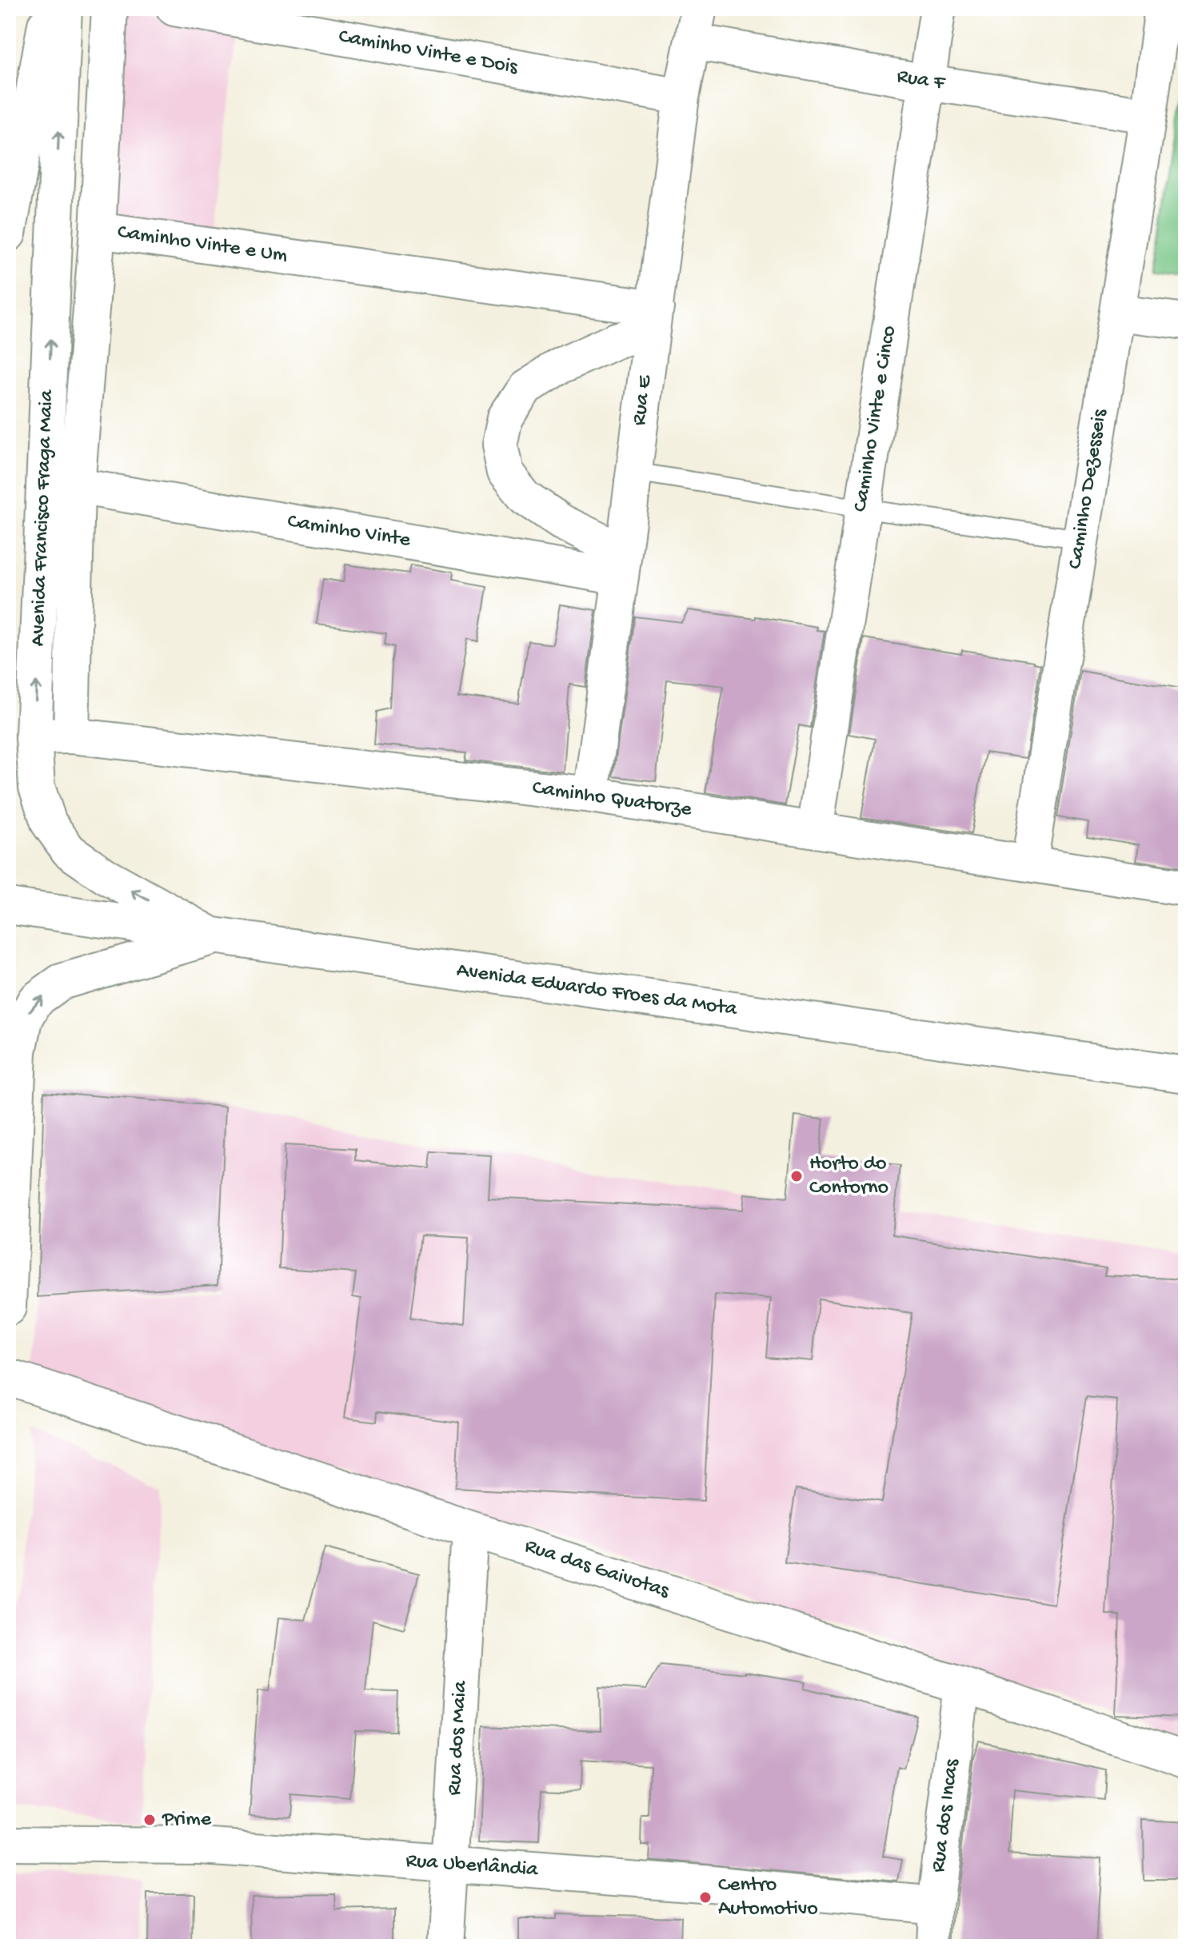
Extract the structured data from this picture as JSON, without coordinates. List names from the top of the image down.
{
  "streets": {
    "main road": [
      "Caminho Vinte e Dois",
      "Rua F",
      "Caminho Vinte e Um",
      "Rua E",
      "Caminho Vinte e Cinco",
      "Caminho Dezesseis",
      "Avenida Francisco Fraga Maia",
      "Caminho Vinte",
      "Caminho Quatorze",
      "Avenida Eduardo Froes da Mota",
      "Rua das Gaivotas",
      "Rua dos Maia",
      "Rua dos Incas",
      "Rua Uberlândia"
    ]
  },
  "crossings": [
    ["Caminho Vinte e Dois", "Rua E"],
    ["Rua F", "Rua E"],
    ["Rua F", "Caminho Vinte e Cinco"],
    ["Rua F", "Caminho Dezesseis"],
    ["Caminho Vinte e Um", "Rua E"],
    ["Caminho Vinte e Um", "Caminho Vinte"],
    ["Caminho Vinte e Um", "Caminho Quatorze"],
    ["Rua E", "Caminho Vinte"],
    ["Rua E", "Caminho Quatorze"],
    ["Caminho Vinte e Cinco", "Caminho Quatorze"],
    ["Caminho Dezesseis", "Caminho Quatorze"],
    ["Avenida Francisco Fraga Maia", "Caminho Quatorze"],
    ["Avenida Francisco Fraga Maia", "Avenida Eduardo Froes da Mota"],
    ["Rua das Gaivotas", "Rua dos Maia"],
    ["Rua das Gaivotas", "Rua dos Incas"],
    ["Rua dos Maia", "Rua Uberlândia"],
    ["Rua dos Incas", "Rua Uberlândia"]
  ],
  "places": ["Horto do Contorno", "Prime", "Centro Automotivo"]
}
